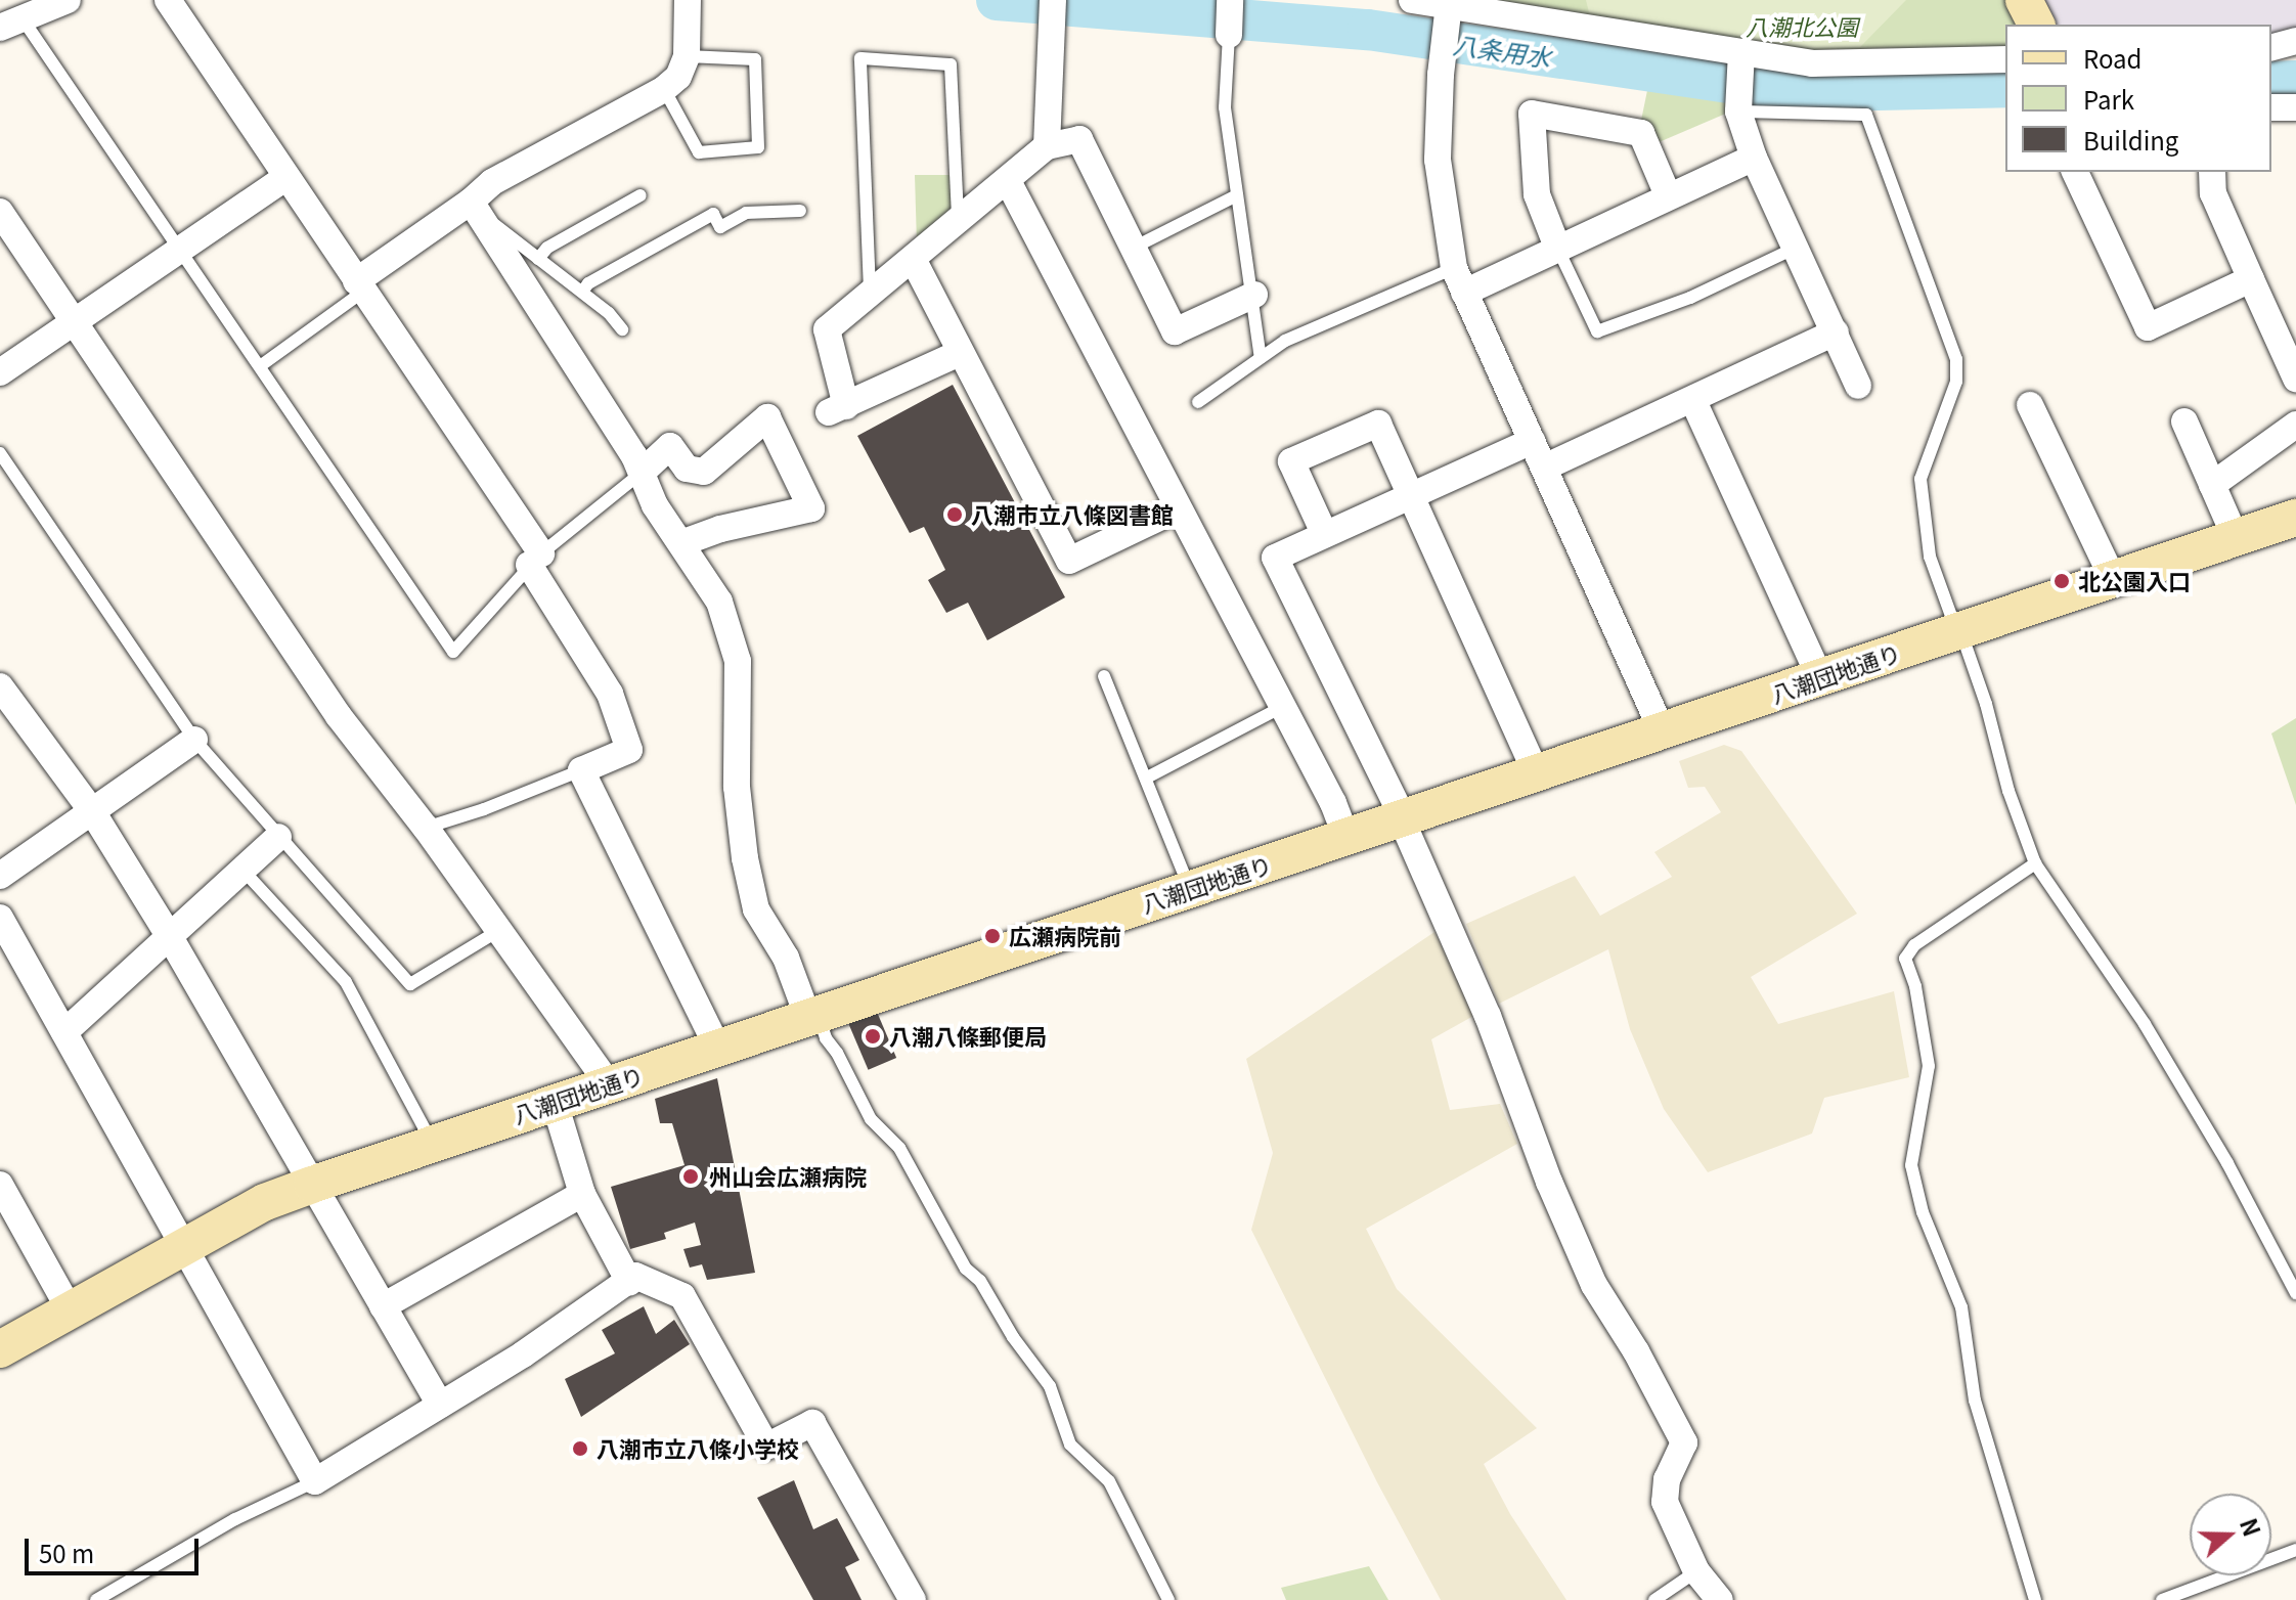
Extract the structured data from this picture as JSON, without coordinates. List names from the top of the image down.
{
  "streets": {
    "street": ["八潮団地通り"]
  },
  "water": ["八条用水"],
  "parks": ["八潮北公園"],
  "places": [
    "八潮市立八條図書館",
    "北公園入口",
    "広瀬病院前",
    "八潮八條郵便局",
    "州山会広瀬病院",
    "八潮市立八條小学校"
  ],
  "legend": ["Road", "Park", "Building"],
  "scale_bar": "50 m",
  "north": "right"
}
